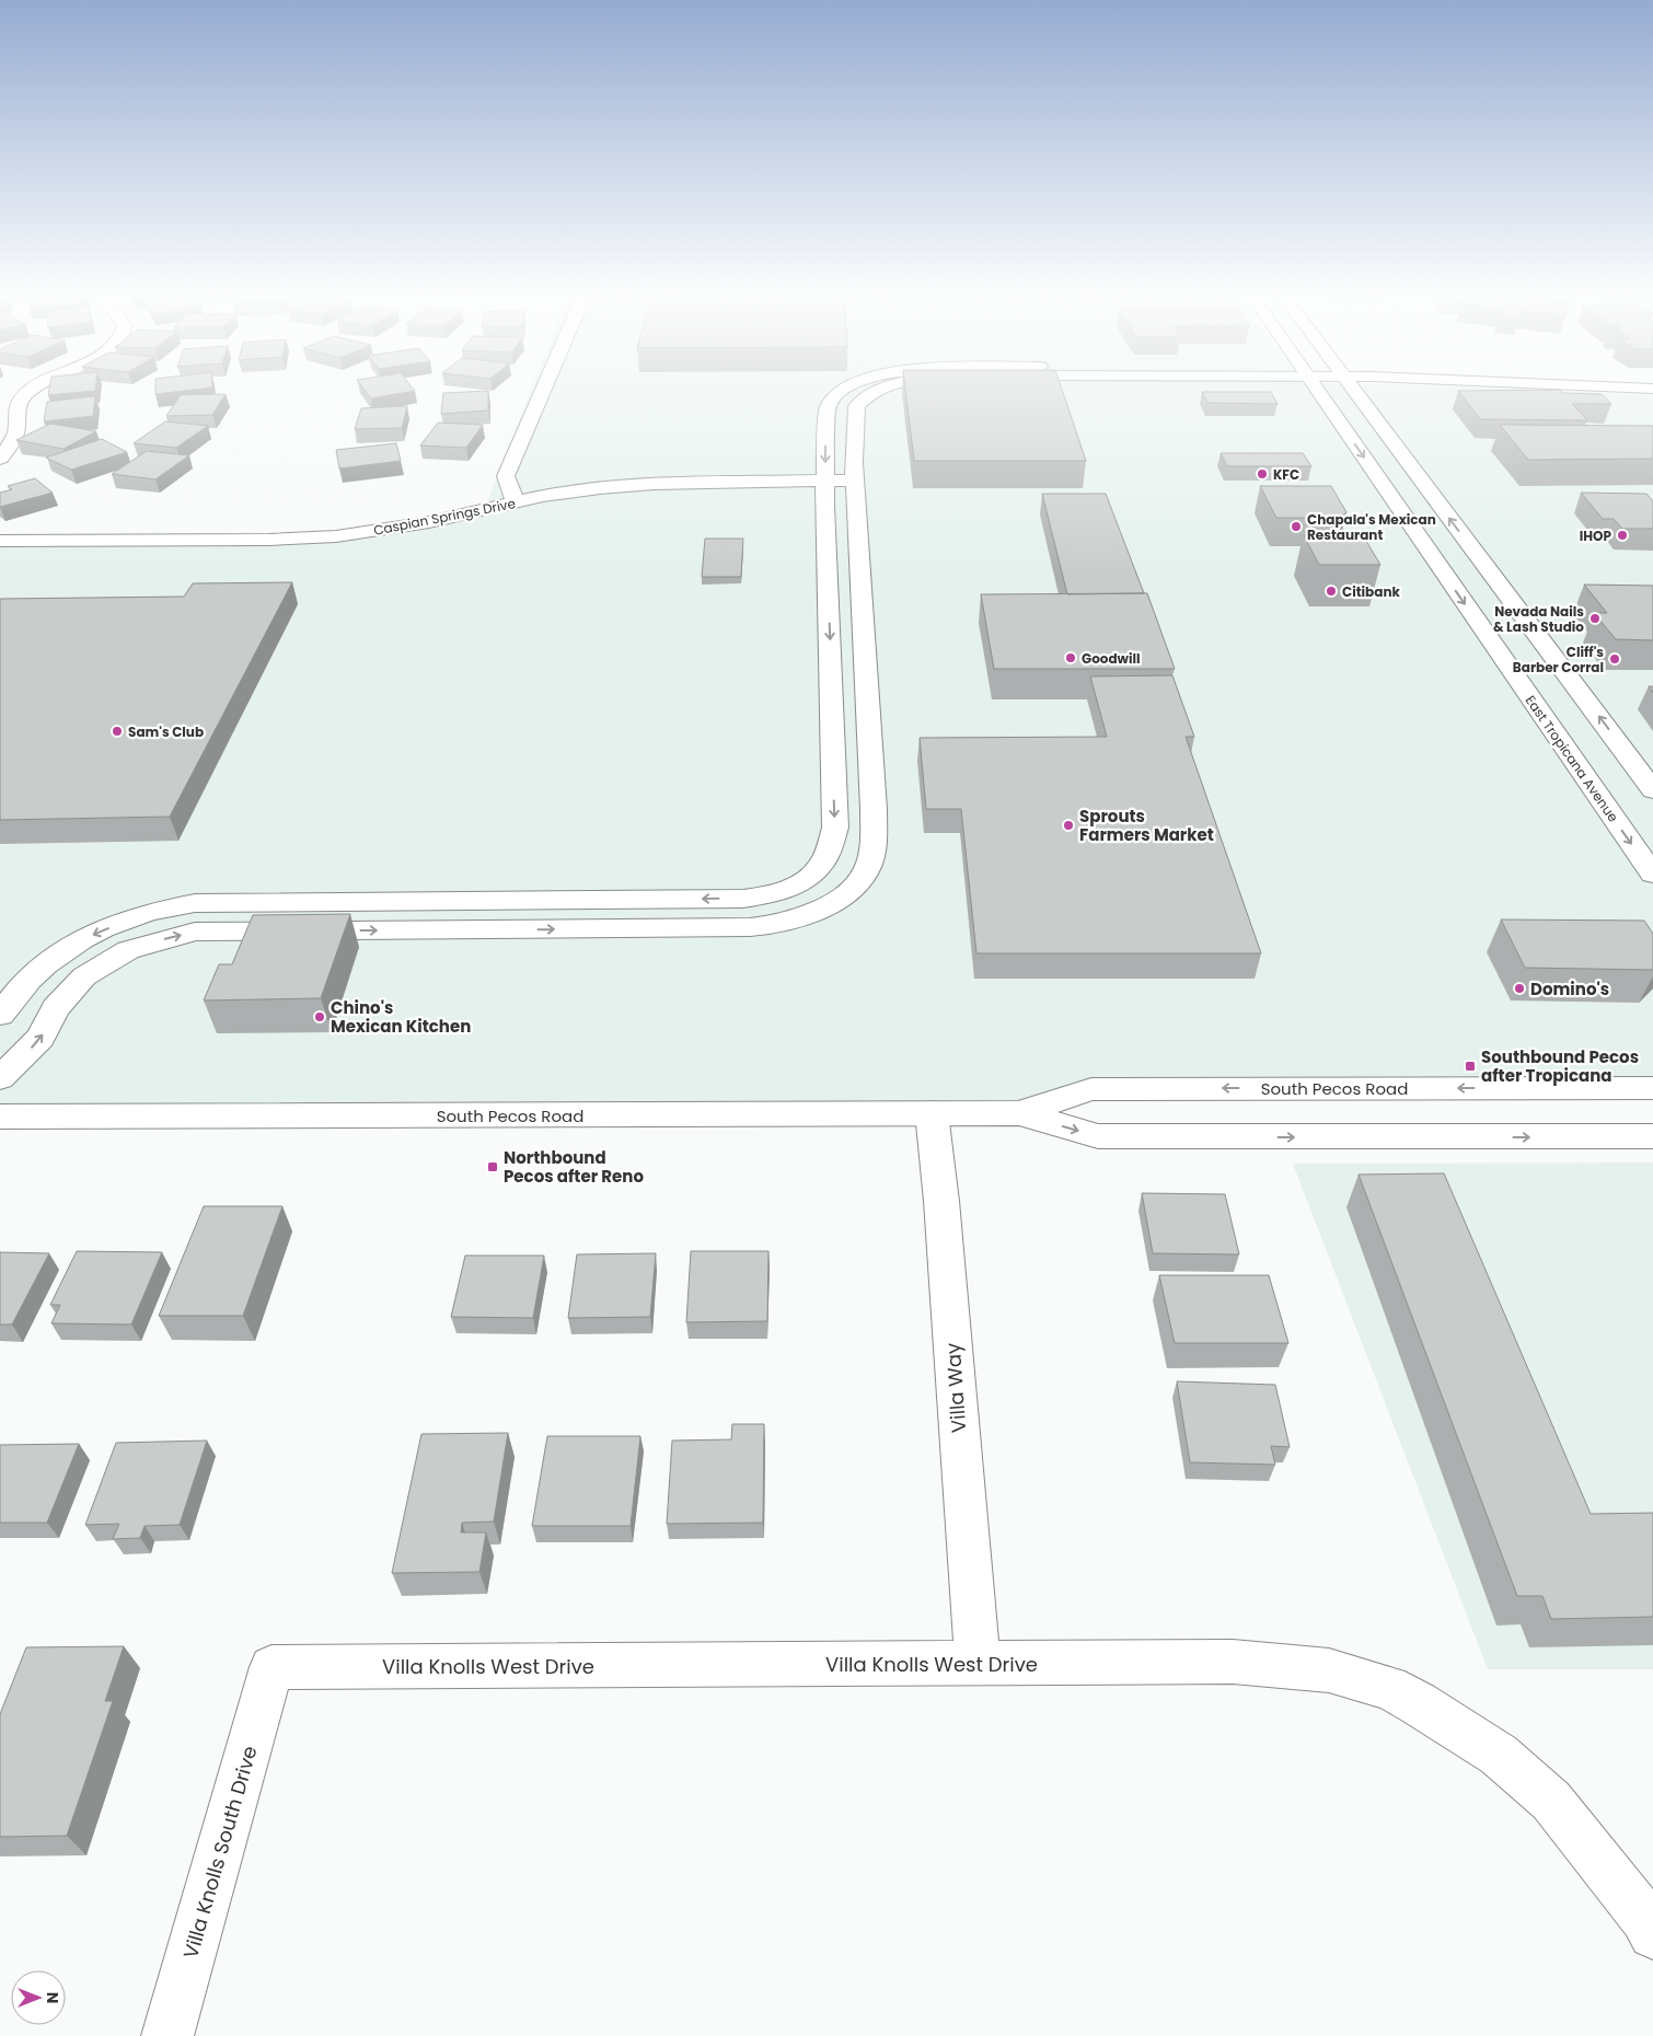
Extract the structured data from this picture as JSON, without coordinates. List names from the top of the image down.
{
  "streets": {
    "street": [
      "Caspian Springs Drive",
      "East Tropicana Avenue",
      "South Pecos Road",
      "Villa Way",
      "Villa Knolls West Drive",
      "Villa Knolls South Drive"
    ]
  },
  "crossings": [
    ["South Pecos Road", "Villa Way"],
    ["Villa Way", "Villa Knolls West Drive"],
    ["Villa Knolls West Drive", "Villa Knolls South Drive"]
  ],
  "places": {
    "other": [
      "KFC",
      "Chapala's Mexican Restaurant",
      "IHOP",
      "Citibank",
      "Nevada Nails & Lash Studio",
      "Goodwill",
      "Cliff's Barber Corral",
      "Sam's Club",
      "Sprouts Farmers Market",
      "Domino's",
      "Chino's Mexican Kitchen"
    ],
    "transit": ["Southbound Pecos after Tropicana", "Northbound Pecos after Reno"]
  },
  "north": "right"
}
